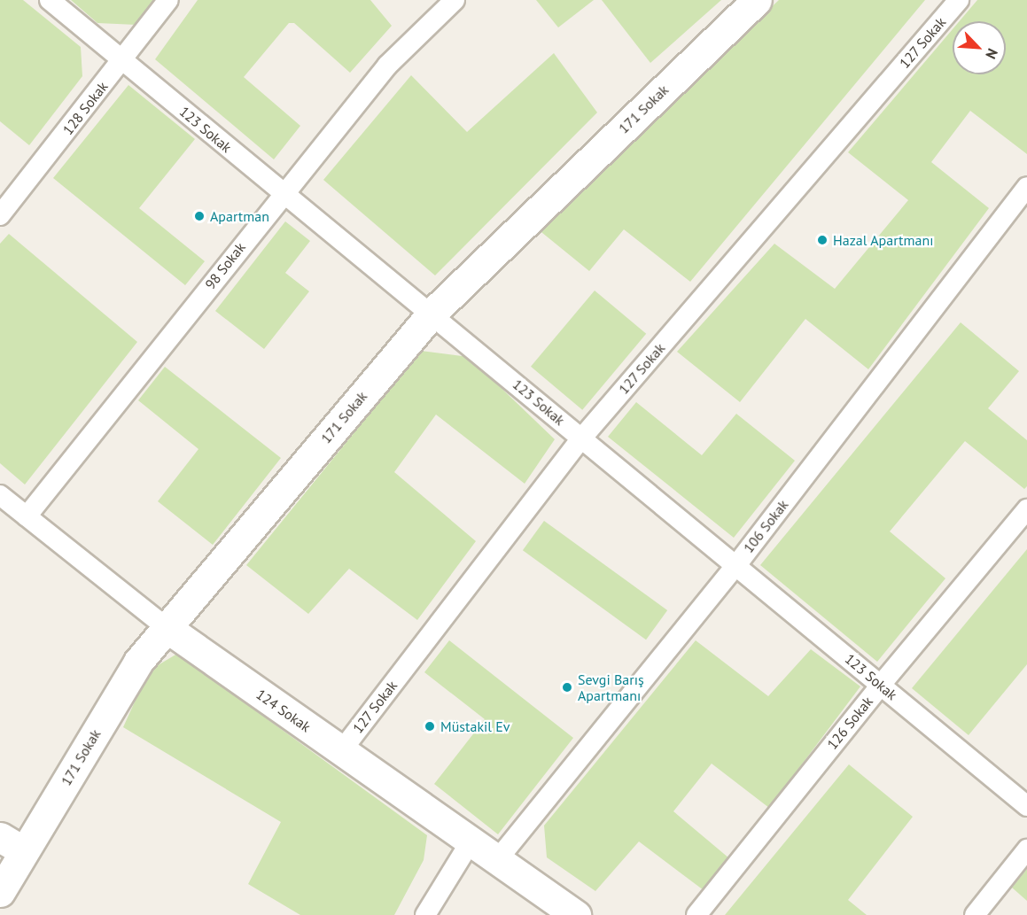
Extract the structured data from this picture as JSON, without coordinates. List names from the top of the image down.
{
  "streets": {
    "street": ["171 Sokak", "124 Sokak"],
    "lane": [
      "127 Sokak",
      "128 Sokak",
      "123 Sokak",
      "98 Sokak",
      "106 Sokak",
      "126 Sokak"
    ]
  },
  "crossings": [
    ["127 Sokak", "123 Sokak"],
    ["127 Sokak", "124 Sokak"],
    ["128 Sokak", "123 Sokak"],
    ["171 Sokak", "123 Sokak"],
    ["171 Sokak", "124 Sokak"],
    ["123 Sokak", "98 Sokak"],
    ["123 Sokak", "106 Sokak"],
    ["123 Sokak", "126 Sokak"],
    ["98 Sokak", "124 Sokak"],
    ["106 Sokak", "124 Sokak"]
  ],
  "places": [
    "Apartman",
    "Hazal Apartmanı",
    "Sevgi Barış Apartmanı",
    "Müstakil Ev"
  ],
  "north": "bottom right"
}
